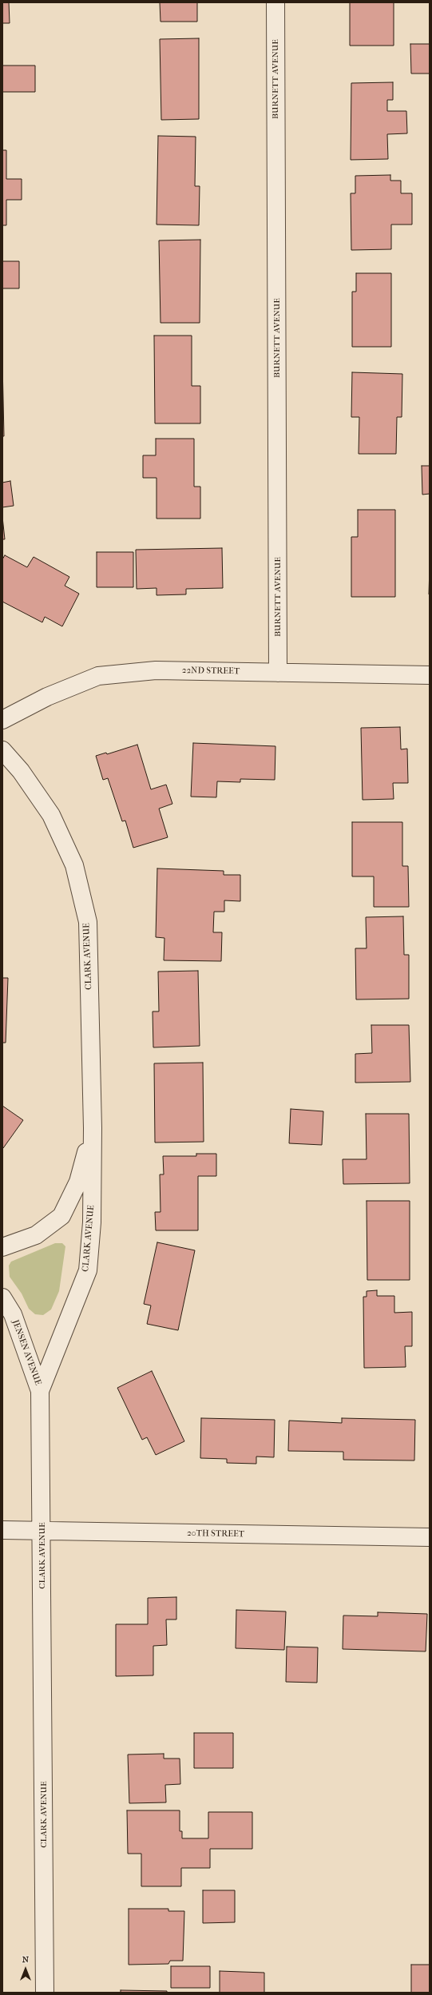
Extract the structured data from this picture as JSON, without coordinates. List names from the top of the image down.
{
  "streets": {
    "street": [
      "BURNETT AVENUE",
      "22ND STREET",
      "CLARK AVENUE",
      "JENSEN AVENUE",
      "20TH STREET"
    ]
  },
  "crossings": [
    ["BURNETT AVENUE", "22ND STREET"],
    ["CLARK AVENUE", "JENSEN AVENUE"],
    ["CLARK AVENUE", "20TH STREET"]
  ],
  "north": "top"
}
